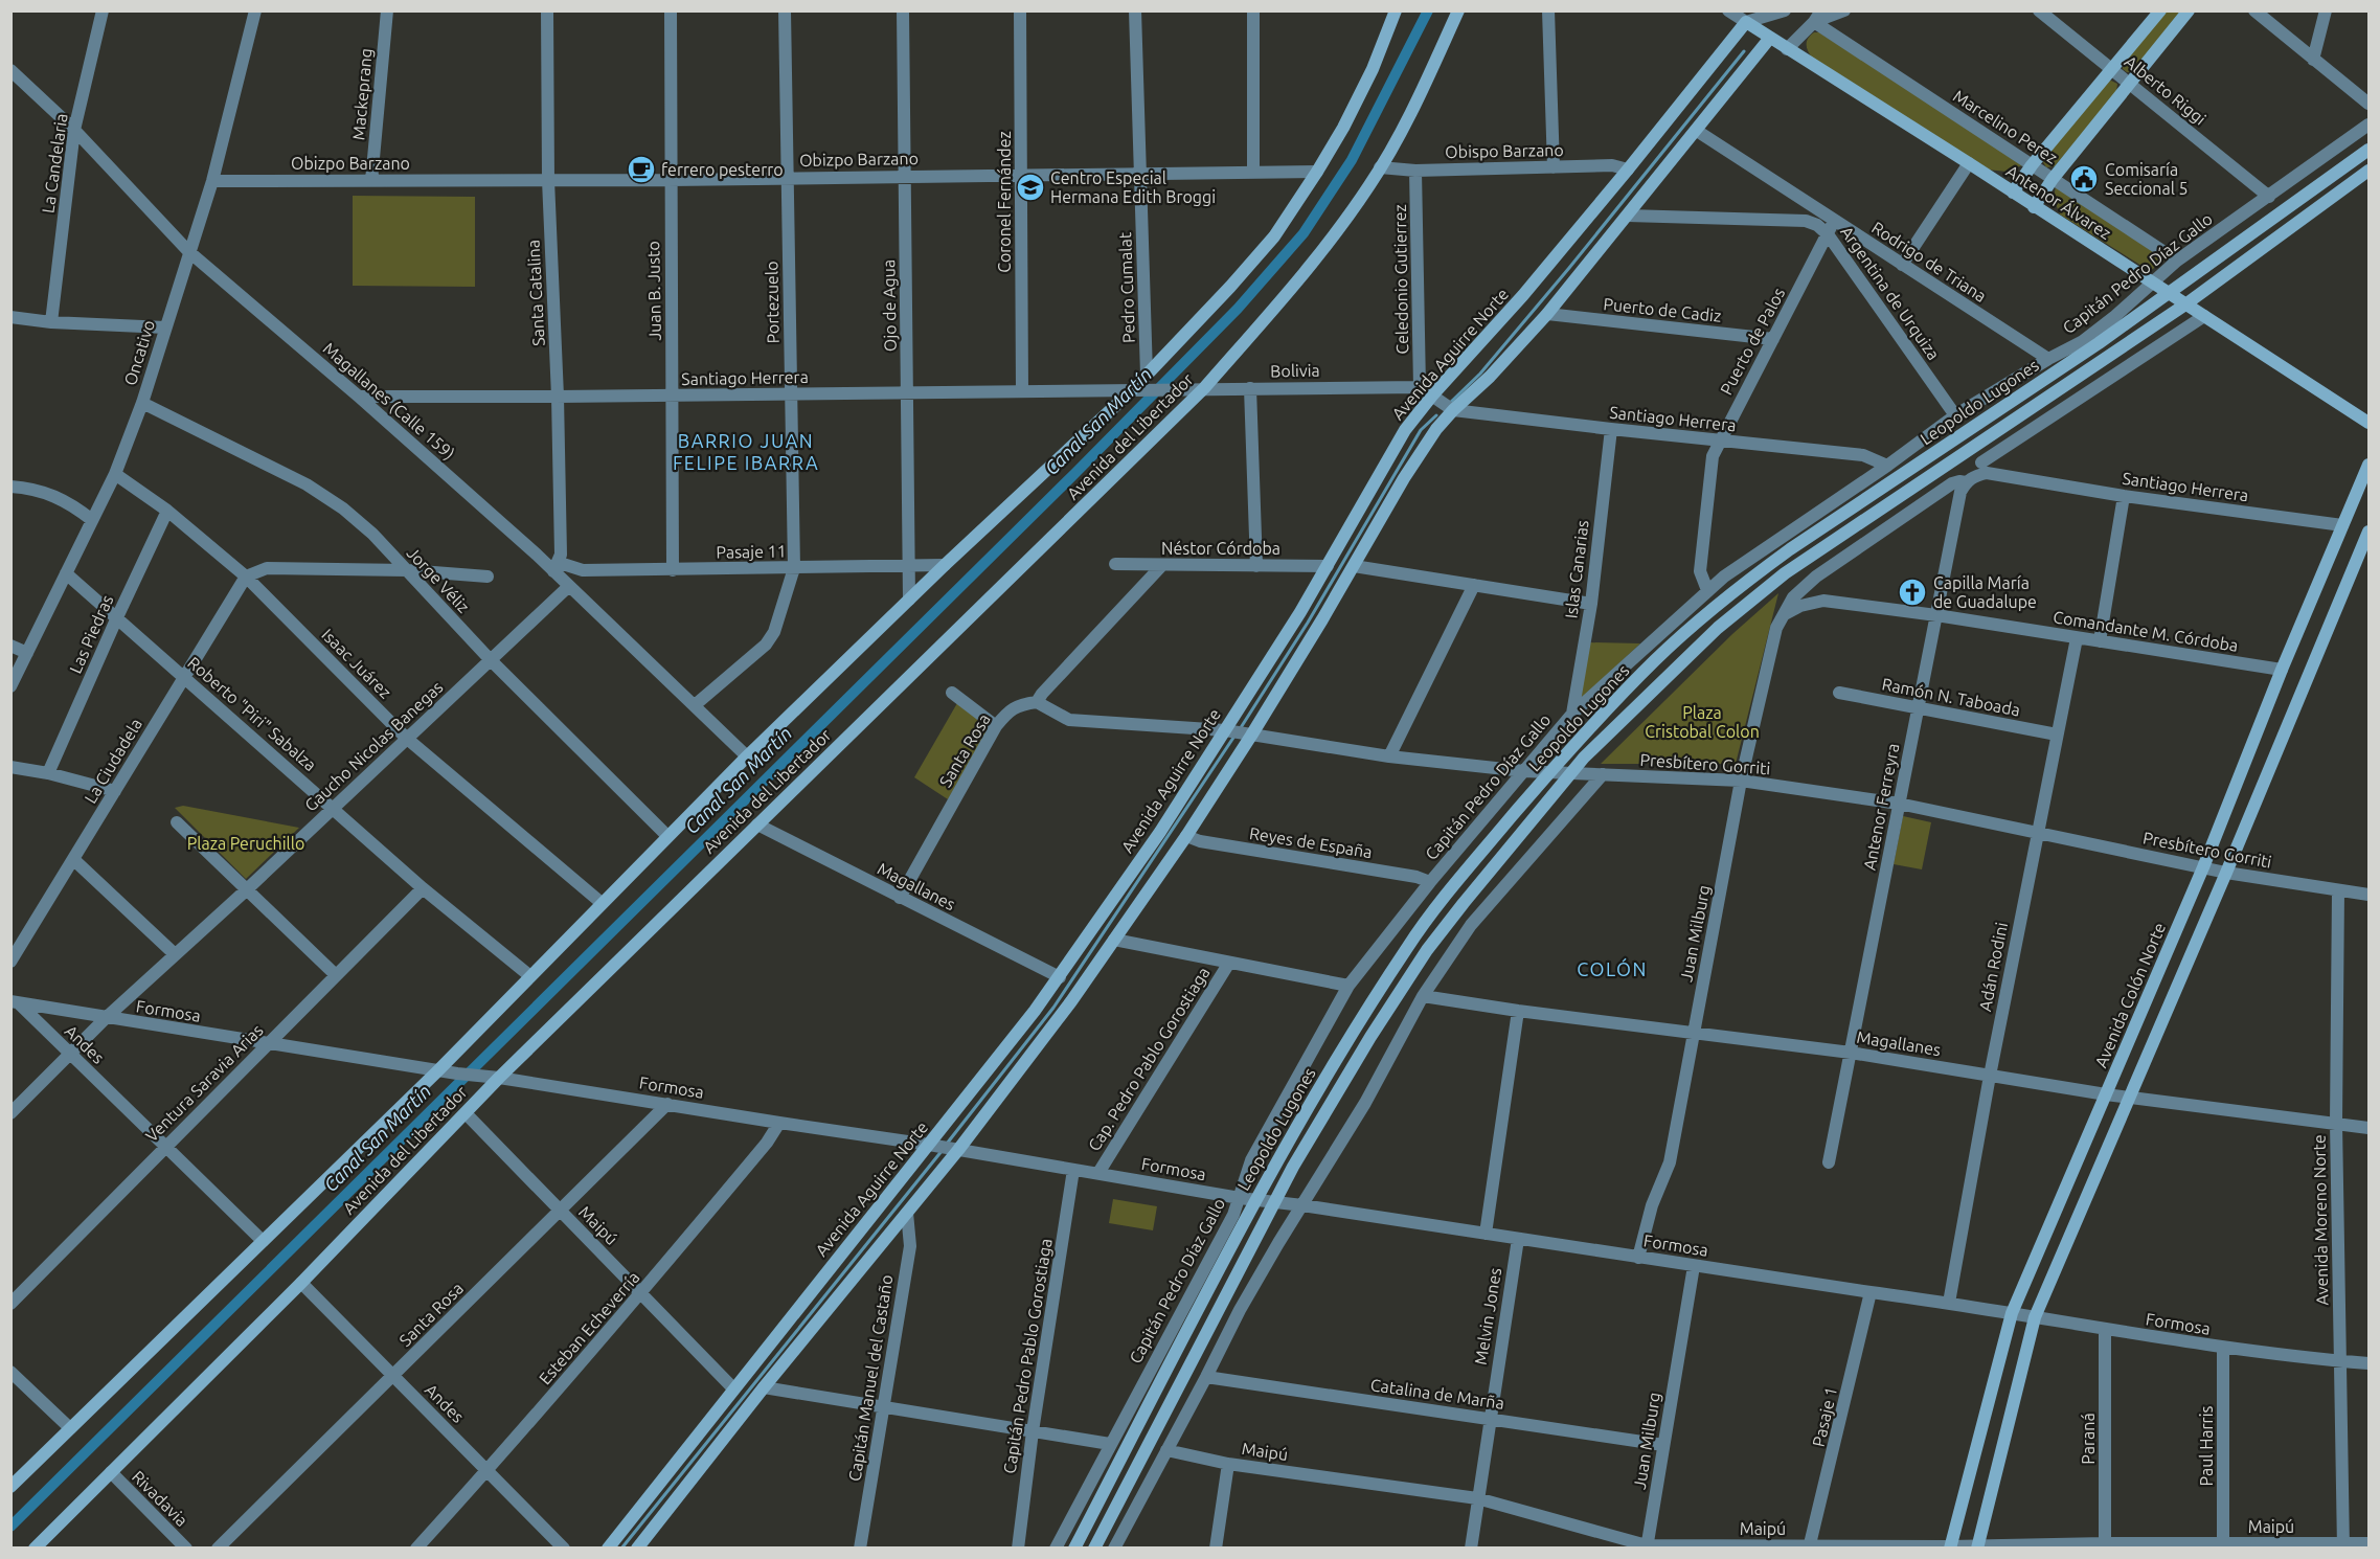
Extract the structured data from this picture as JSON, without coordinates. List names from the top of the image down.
{
  "streets": {
    "main road": [
      "Antenor Álvarez",
      "Avenida Aguirre Norte",
      "Leopoldo Lugones",
      "Avenida del Libertador",
      "Avenida Colón Norte"
    ],
    "street": [
      "Alberto Riggi",
      "Mackeprang",
      "Marcelino Perez",
      "Obispo Barzano",
      "Obizpo Barzano",
      "La Candelaria",
      "Coronel Fernández",
      "Rodrigo de Triana",
      "Capitán Pedro Díaz Gallo",
      "Celedonio Gutierrez",
      "Pedro Cumalat",
      "Juan B. Justo",
      "Santa Catalina",
      "Argentina de Urquiza",
      "Portezuelo",
      "Ojo de Agua",
      "Puerto de Cadiz",
      "Puerto de Palos",
      "Oncativo",
      "Bolivia",
      "Santiago Herrera",
      "Magallanes (Calle 159)",
      "Néstor Córdoba",
      "Pasaje 11",
      "Islas Canarias",
      "Jorge Véliz",
      "Comandante M. Córdoba",
      "Las Piedras",
      "Isaac Juárez",
      "Ramón N. Taboada",
      "Roberto \"Piri\" Sabalza",
      "Gaucho Nicolas Banegas",
      "Santa Rosa",
      "La Ciudadela",
      "Presbítero Gorriti",
      "Antenor Ferreyra",
      "Reyes de España",
      "Magallanes",
      "Juan Milburg",
      "Adán Rodini",
      "Formosa",
      "Andes",
      "Cap. Pedro Pablo Gorostiaga",
      "Ventura Saravia Arias",
      "Avenida Moreno Norte",
      "Maipú",
      "Melvin Jones",
      "Esteban Echeverría",
      "Capitán Pedro Pablo Gorostiaga",
      "Capitán Manuel del Castaño",
      "Catalina de Marña",
      "Pasaje 1",
      "Paraná",
      "Paul Harris",
      "Rivadavia"
    ]
  },
  "crossings": [
    ["Alberto Riggi", "Capitán Pedro Díaz Gallo"],
    ["Mackeprang", "Obizpo Barzano"],
    ["Marcelino Perez", "Capitán Pedro Díaz Gallo"],
    ["Obispo Barzano", "Celedonio Gutierrez"],
    ["Obispo Barzano", "Avenida Aguirre Norte"],
    ["Obispo Barzano", "Avenida del Libertador"],
    ["Obizpo Barzano", "Coronel Fernández"],
    ["Obizpo Barzano", "Pedro Cumalat"],
    ["Obizpo Barzano", "Juan B. Justo"],
    ["Obizpo Barzano", "Santa Catalina"],
    ["Obizpo Barzano", "Portezuelo"],
    ["Obizpo Barzano", "Ojo de Agua"],
    ["Obizpo Barzano", "Oncativo"],
    ["Obizpo Barzano", "Avenida del Libertador"],
    ["La Candelaria", "Magallanes (Calle 159)"],
    ["Coronel Fernández", "Santiago Herrera"],
    ["Antenor Álvarez", "Capitán Pedro Díaz Gallo"],
    ["Antenor Álvarez", "Avenida Aguirre Norte"],
    ["Antenor Álvarez", "Leopoldo Lugones"],
    ["Rodrigo de Triana", "Capitán Pedro Díaz Gallo"],
    ["Rodrigo de Triana", "Puerto de Palos"],
    ["Rodrigo de Triana", "Avenida Aguirre Norte"],
    ["Capitán Pedro Díaz Gallo", "Argentina de Urquiza"],
    ["Capitán Pedro Díaz Gallo", "Puerto de Palos"],
    ["Capitán Pedro Díaz Gallo", "Santiago Herrera"],
    ["Capitán Pedro Díaz Gallo", "Islas Canarias"],
    ["Capitán Pedro Díaz Gallo", "Presbítero Gorriti"],
    ["Capitán Pedro Díaz Gallo", "Reyes de España"],
    ["Capitán Pedro Díaz Gallo", "Formosa"],
    ["Celedonio Gutierrez", "Bolivia"],
    ["Pedro Cumalat", "Avenida del Libertador"],
    ["Juan B. Justo", "Santiago Herrera"],
    ["Juan B. Justo", "Pasaje 11"],
    ["Santa Catalina", "Santiago Herrera"],
    ["Santa Catalina", "Magallanes (Calle 159)"],
    ["Santa Catalina", "Pasaje 11"],
    ["Argentina de Urquiza", "Puerto de Palos"],
    ["Argentina de Urquiza", "Avenida Aguirre Norte"],
    ["Portezuelo", "Santiago Herrera"],
    ["Portezuelo", "Magallanes (Calle 159)"],
    ["Portezuelo", "Pasaje 11"],
    ["Ojo de Agua", "Santiago Herrera"],
    ["Ojo de Agua", "Avenida del Libertador"],
    ["Ojo de Agua", "Pasaje 11"],
    ["Puerto de Cadiz", "Puerto de Palos"],
    ["Puerto de Cadiz", "Avenida Aguirre Norte"],
    ["Puerto de Palos", "Santiago Herrera"],
    ["Oncativo", "Magallanes (Calle 159)"],
    ["Oncativo", "Jorge Véliz"],
    ["Oncativo", "Isaac Juárez"],
    ["Oncativo", "Roberto \"Piri\" Sabalza"],
    ["Avenida Aguirre Norte", "Santiago Herrera"],
    ["Avenida Aguirre Norte", "Néstor Córdoba"],
    ["Avenida Aguirre Norte", "Presbítero Gorriti"],
    ["Avenida Aguirre Norte", "Reyes de España"],
    ["Avenida Aguirre Norte", "Magallanes"],
    ["Avenida Aguirre Norte", "Formosa"],
    ["Avenida Aguirre Norte", "Maipú"],
    ["Avenida Aguirre Norte", "Capitán Manuel del Castaño"],
    ["Bolivia", "Santiago Herrera"],
    ["Bolivia", "Avenida del Libertador"],
    ["Santiago Herrera", "Magallanes (Calle 159)"],
    ["Santiago Herrera", "Avenida del Libertador"],
    ["Santiago Herrera", "Islas Canarias"],
    ["Santiago Herrera", "Avenida Colón Norte"],
    ["Magallanes (Calle 159)", "Avenida del Libertador"],
    ["Magallanes (Calle 159)", "Pasaje 11"],
    ["Magallanes (Calle 159)", "Gaucho Nicolas Banegas"],
    ["Leopoldo Lugones", "Presbítero Gorriti"],
    ["Leopoldo Lugones", "Formosa"],
    ["Avenida del Libertador", "Pasaje 11"],
    ["Avenida del Libertador", "Jorge Véliz"],
    ["Avenida del Libertador", "Isaac Juárez"],
    ["Avenida del Libertador", "Roberto \"Piri\" Sabalza"],
    ["Avenida del Libertador", "Magallanes"],
    ["Avenida del Libertador", "Formosa"],
    ["Avenida del Libertador", "Andes"],
    ["Avenida del Libertador", "Maipú"],
    ["Avenida del Libertador", "Rivadavia"],
    ["Jorge Véliz", "Gaucho Nicolas Banegas"],
    ["Comandante M. Córdoba", "Antenor Ferreyra"],
    ["Comandante M. Córdoba", "Juan Milburg"],
    ["Comandante M. Córdoba", "Adán Rodini"],
    ["Comandante M. Córdoba", "Avenida Colón Norte"],
    ["Las Piedras", "Isaac Juárez"],
    ["Las Piedras", "Roberto \"Piri\" Sabalza"],
    ["Isaac Juárez", "Gaucho Nicolas Banegas"],
    ["Isaac Juárez", "La Ciudadela"],
    ["Ramón N. Taboada", "Antenor Ferreyra"],
    ["Ramón N. Taboada", "Adán Rodini"],
    ["Roberto \"Piri\" Sabalza", "Gaucho Nicolas Banegas"],
    ["Roberto \"Piri\" Sabalza", "La Ciudadela"],
    ["Roberto \"Piri\" Sabalza", "Ventura Saravia Arias"],
    ["Gaucho Nicolas Banegas", "Formosa"],
    ["Gaucho Nicolas Banegas", "Andes"],
    ["Santa Rosa", "Presbítero Gorriti"],
    ["Santa Rosa", "Magallanes"],
    ["Santa Rosa", "Formosa"],
    ["Santa Rosa", "Andes"],
    ["Santa Rosa", "Maipú"],
    ["Presbítero Gorriti", "Antenor Ferreyra"],
    ["Presbítero Gorriti", "Juan Milburg"],
    ["Presbítero Gorriti", "Adán Rodini"],
    ["Presbítero Gorriti", "Avenida Colón Norte"],
    ["Presbítero Gorriti", "Avenida Moreno Norte"],
    ["Antenor Ferreyra", "Magallanes"],
    ["Antenor Ferreyra", "Juan Milburg"],
    ["Magallanes", "Juan Milburg"],
    ["Magallanes", "Adán Rodini"],
    ["Magallanes", "Avenida Colón Norte"],
    ["Magallanes", "Avenida Moreno Norte"],
    ["Juan Milburg", "Formosa"],
    ["Juan Milburg", "Maipú"],
    ["Juan Milburg", "Catalina de Marña"],
    ["Adán Rodini", "Formosa"],
    ["Avenida Colón Norte", "Formosa"],
    ["Avenida Colón Norte", "Maipú"],
    ["Formosa", "Andes"],
    ["Formosa", "Cap. Pedro Pablo Gorostiaga"],
    ["Formosa", "Ventura Saravia Arias"],
    ["Formosa", "Avenida Moreno Norte"],
    ["Formosa", "Melvin Jones"],
    ["Formosa", "Esteban Echeverría"],
    ["Formosa", "Capitán Pedro Pablo Gorostiaga"],
    ["Formosa", "Pasaje 1"],
    ["Formosa", "Paraná"],
    ["Formosa", "Paul Harris"],
    ["Andes", "Ventura Saravia Arias"],
    ["Andes", "Esteban Echeverría"],
    ["Avenida Moreno Norte", "Maipú"],
    ["Maipú", "Melvin Jones"],
    ["Maipú", "Esteban Echeverría"],
    ["Maipú", "Pasaje 1"],
    ["Maipú", "Paraná"],
    ["Maipú", "Paul Harris"],
    ["Melvin Jones", "Catalina de Marña"]
  ],
  "districts": ["BARRIO JUAN FELIPE IBARRA", "COLÓN"],
  "water": ["Canal San Martín"],
  "parks": ["Plaza Cristobal Colon", "Plaza Peruchillo"],
  "places": {
    "cafe": ["ferrero pesterro"],
    "public building": ["Comisaría Seccional 5"],
    "school or university": ["Centro Especial Hermana Edith Broggi"],
    "church": ["Capilla María de Guadalupe"]
  }
}
